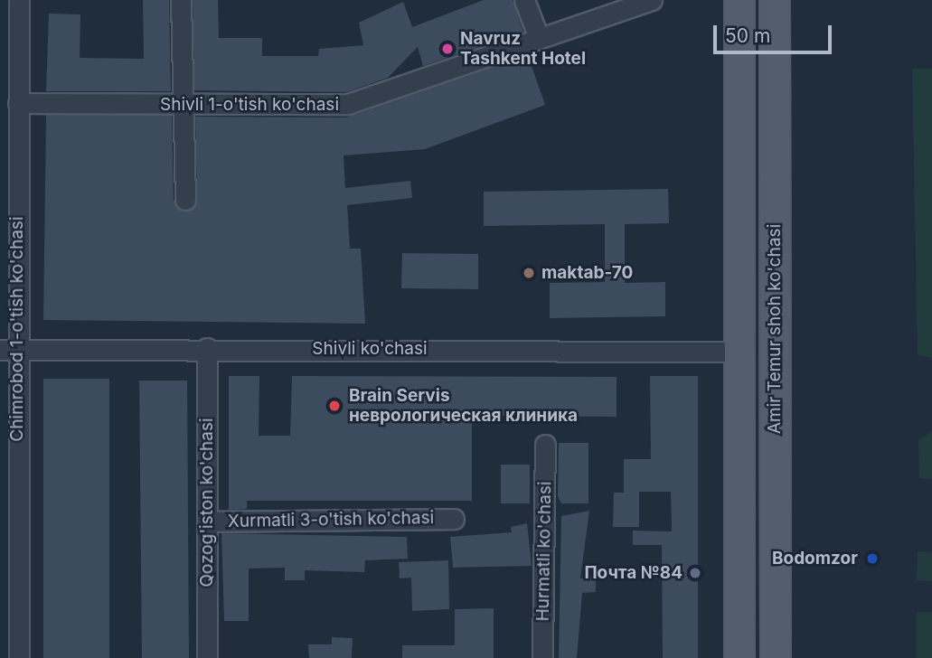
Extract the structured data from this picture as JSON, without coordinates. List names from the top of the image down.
{
  "streets": {
    "main road": ["Amir Temur shoh ko'chasi"],
    "street": [
      "Shivli 1-o'tish ko'chasi",
      "Chimrobod 1-o'tish ko'chasi",
      "Shivli ko'chasi",
      "Qozog'iston ko'chasi",
      "Xurmatli 3-o'tish ko'chasi",
      "Hurmatli ko'chasi"
    ]
  },
  "crossings": [
    ["Shivli 1-o'tish ko'chasi", "Chimrobod 1-o'tish ko'chasi"],
    ["Chimrobod 1-o'tish ko'chasi", "Shivli ko'chasi"],
    ["Amir Temur shoh ko'chasi", "Shivli ko'chasi"],
    ["Shivli ko'chasi", "Qozog'iston ko'chasi"],
    ["Qozog'iston ko'chasi", "Xurmatli 3-o'tish ko'chasi"]
  ],
  "places": [
    "Navruz Tashkent Hotel",
    "maktab-70",
    "Brain Servis неврологическая клиника",
    "Bodomzor",
    "Почта №84"
  ],
  "scale_bar": "50 m"
}
